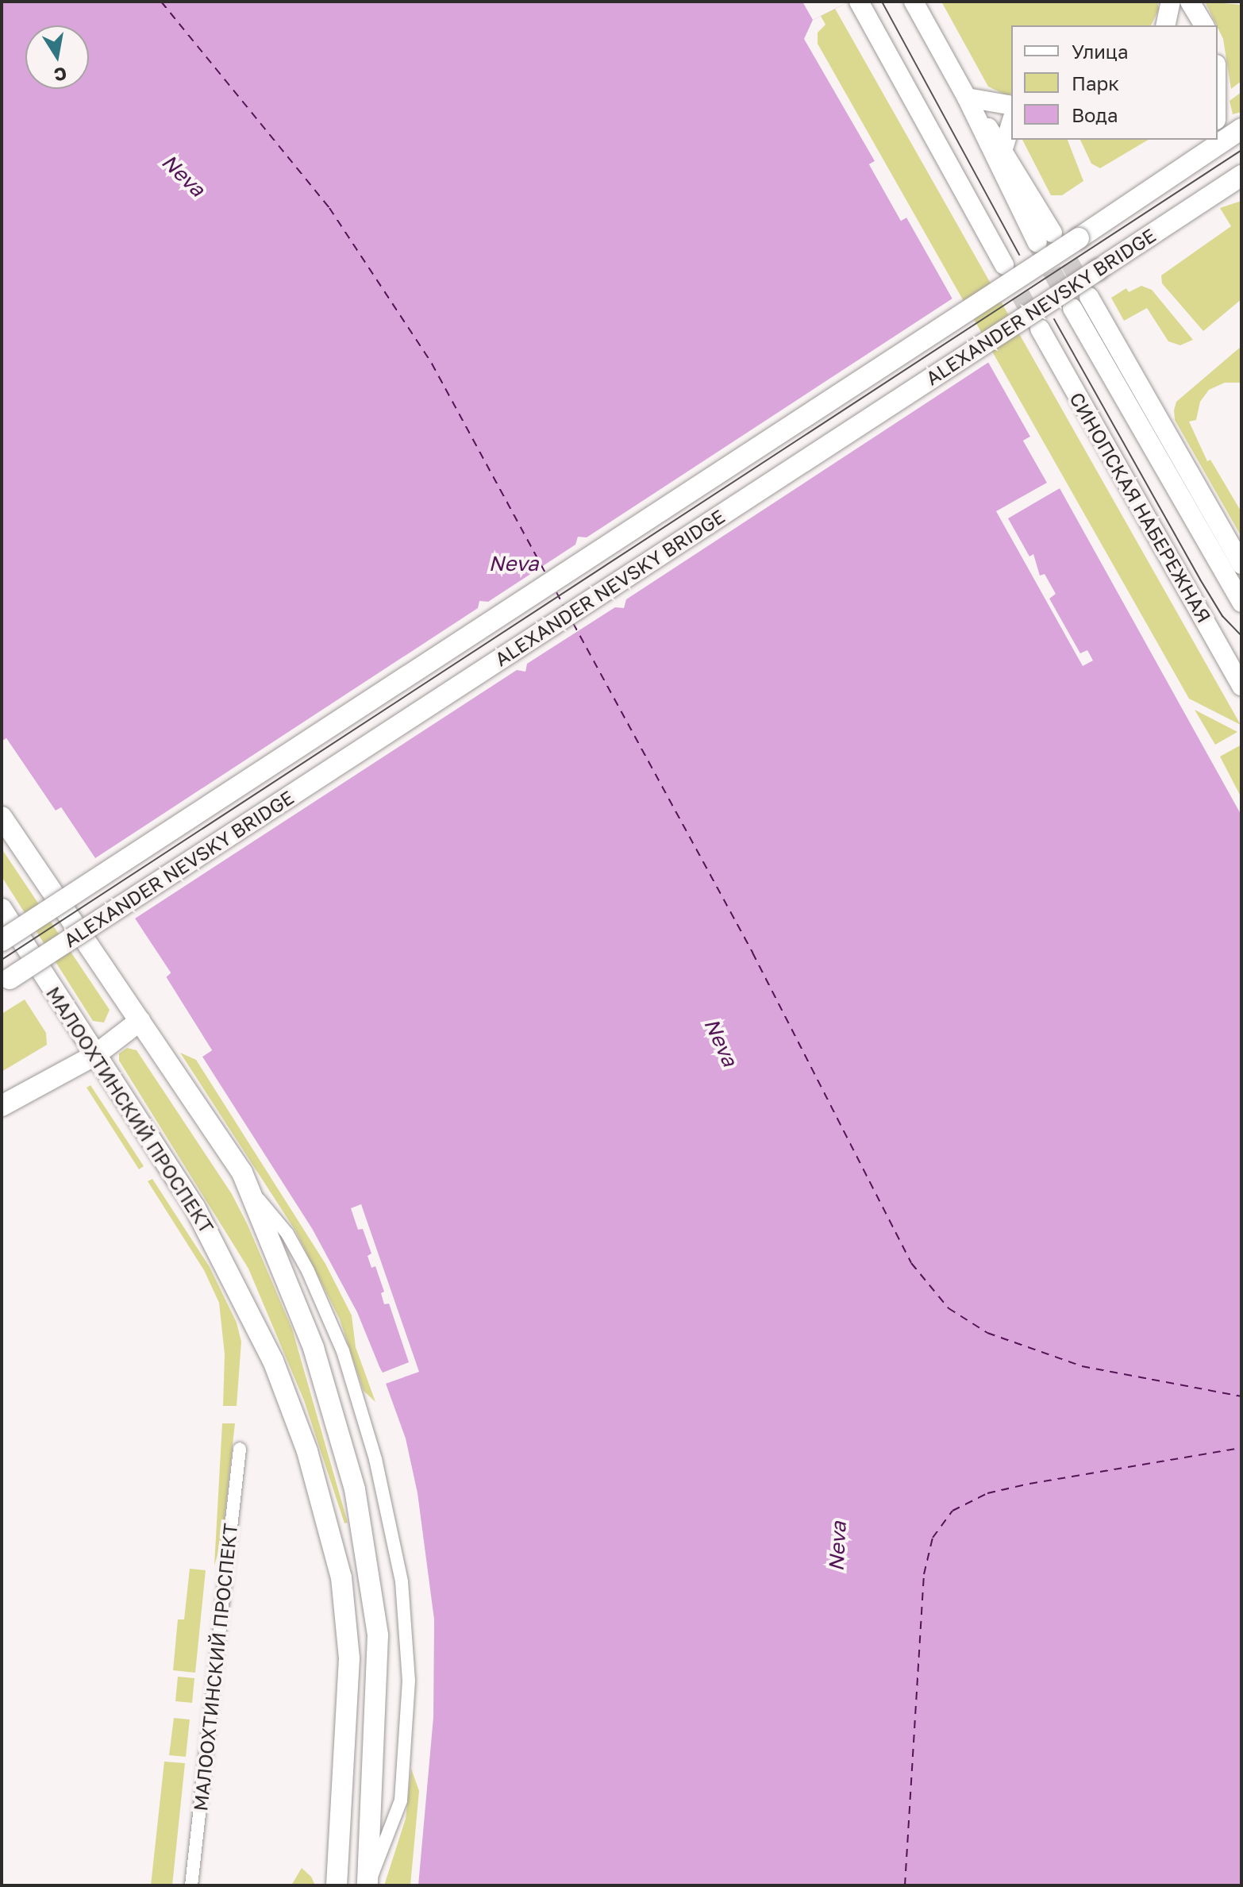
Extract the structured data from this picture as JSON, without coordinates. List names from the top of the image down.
{
  "streets": {
    "main road": ["ALEXANDER NEVSKY BRIDGE", "СИНОПСКАЯ НАБЕРЕЖНАЯ", "МАЛООХТИНСКИЙ ПРОСПЕКТ"]
  },
  "water": ["Neva"],
  "legend": ["Улица", "Парк", "Вода"],
  "north": "bottom"
}
